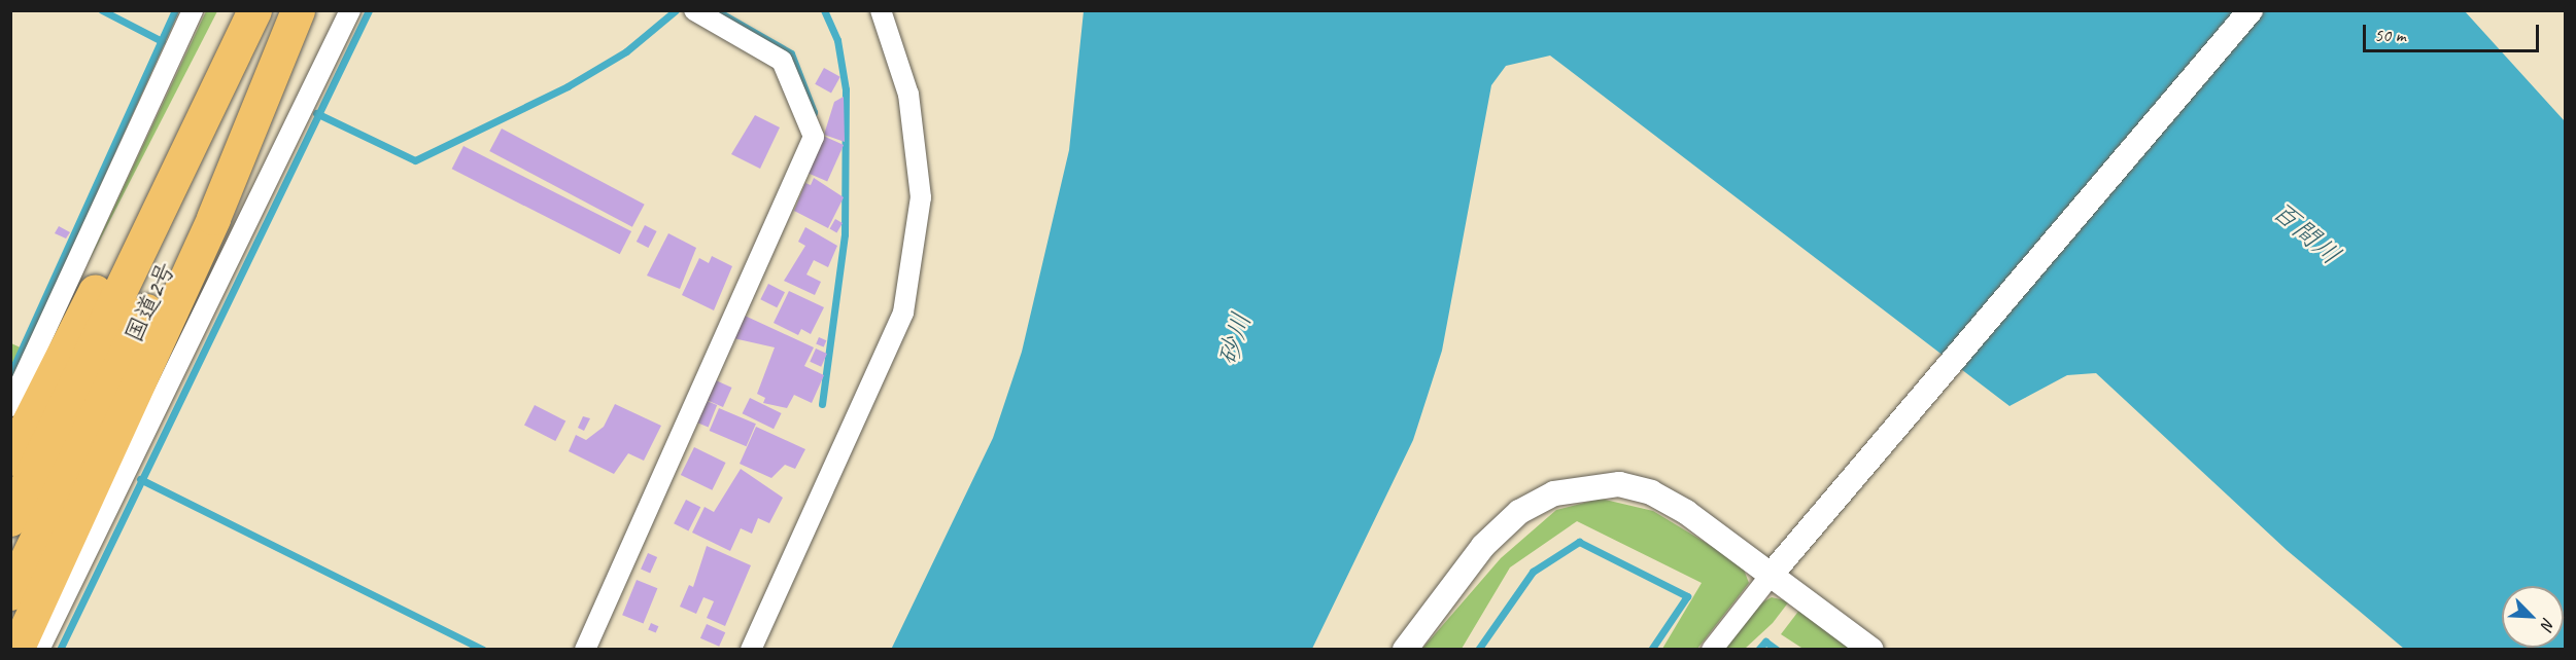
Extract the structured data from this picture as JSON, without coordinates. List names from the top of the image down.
{
  "streets": {
    "highway": ["国道2号"]
  },
  "water": ["百間川", "砂川"],
  "scale_bar": "50 m",
  "north": "bottom right"
}
